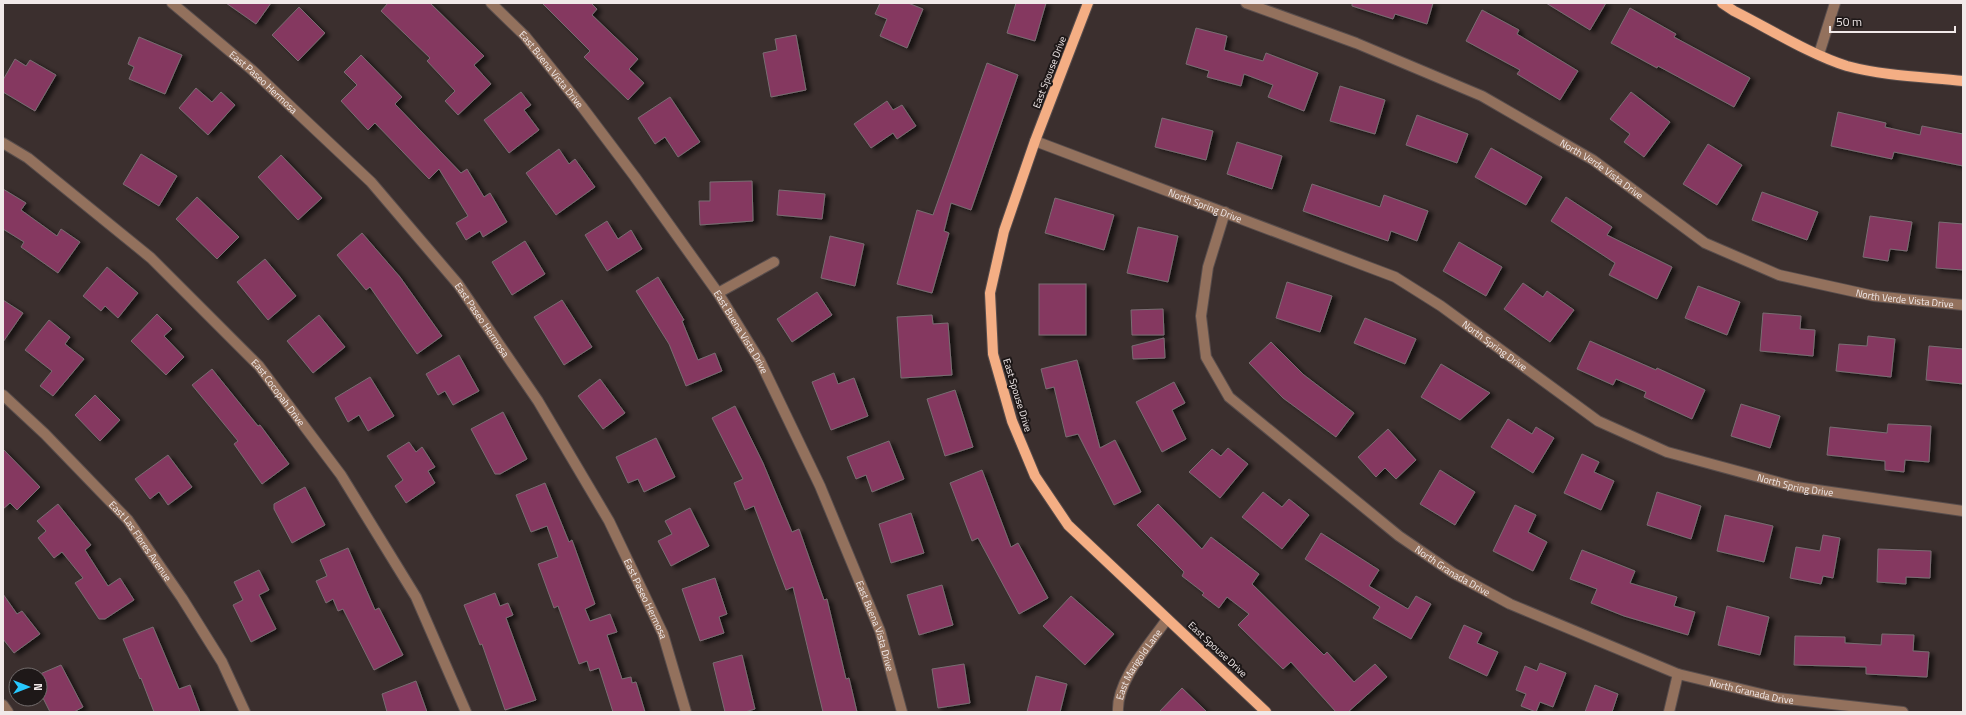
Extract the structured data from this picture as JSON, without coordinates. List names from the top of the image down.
{
  "streets": {
    "main road": ["East Spouse Drive"],
    "street": [
      "East Buena Vista Drive",
      "East Paseo Hermosa",
      "North Verde Vista Drive",
      "North Spring Drive",
      "East Cocopah Drive",
      "East Las Flores Avenue",
      "North Granada Drive",
      "East Marigold Lane"
    ]
  },
  "crossings": [
    ["East Spouse Drive", "North Spring Drive"],
    ["East Spouse Drive", "East Marigold Lane"],
    ["North Spring Drive", "North Granada Drive"]
  ],
  "scale_bar": "50 m",
  "north": "right"
}
